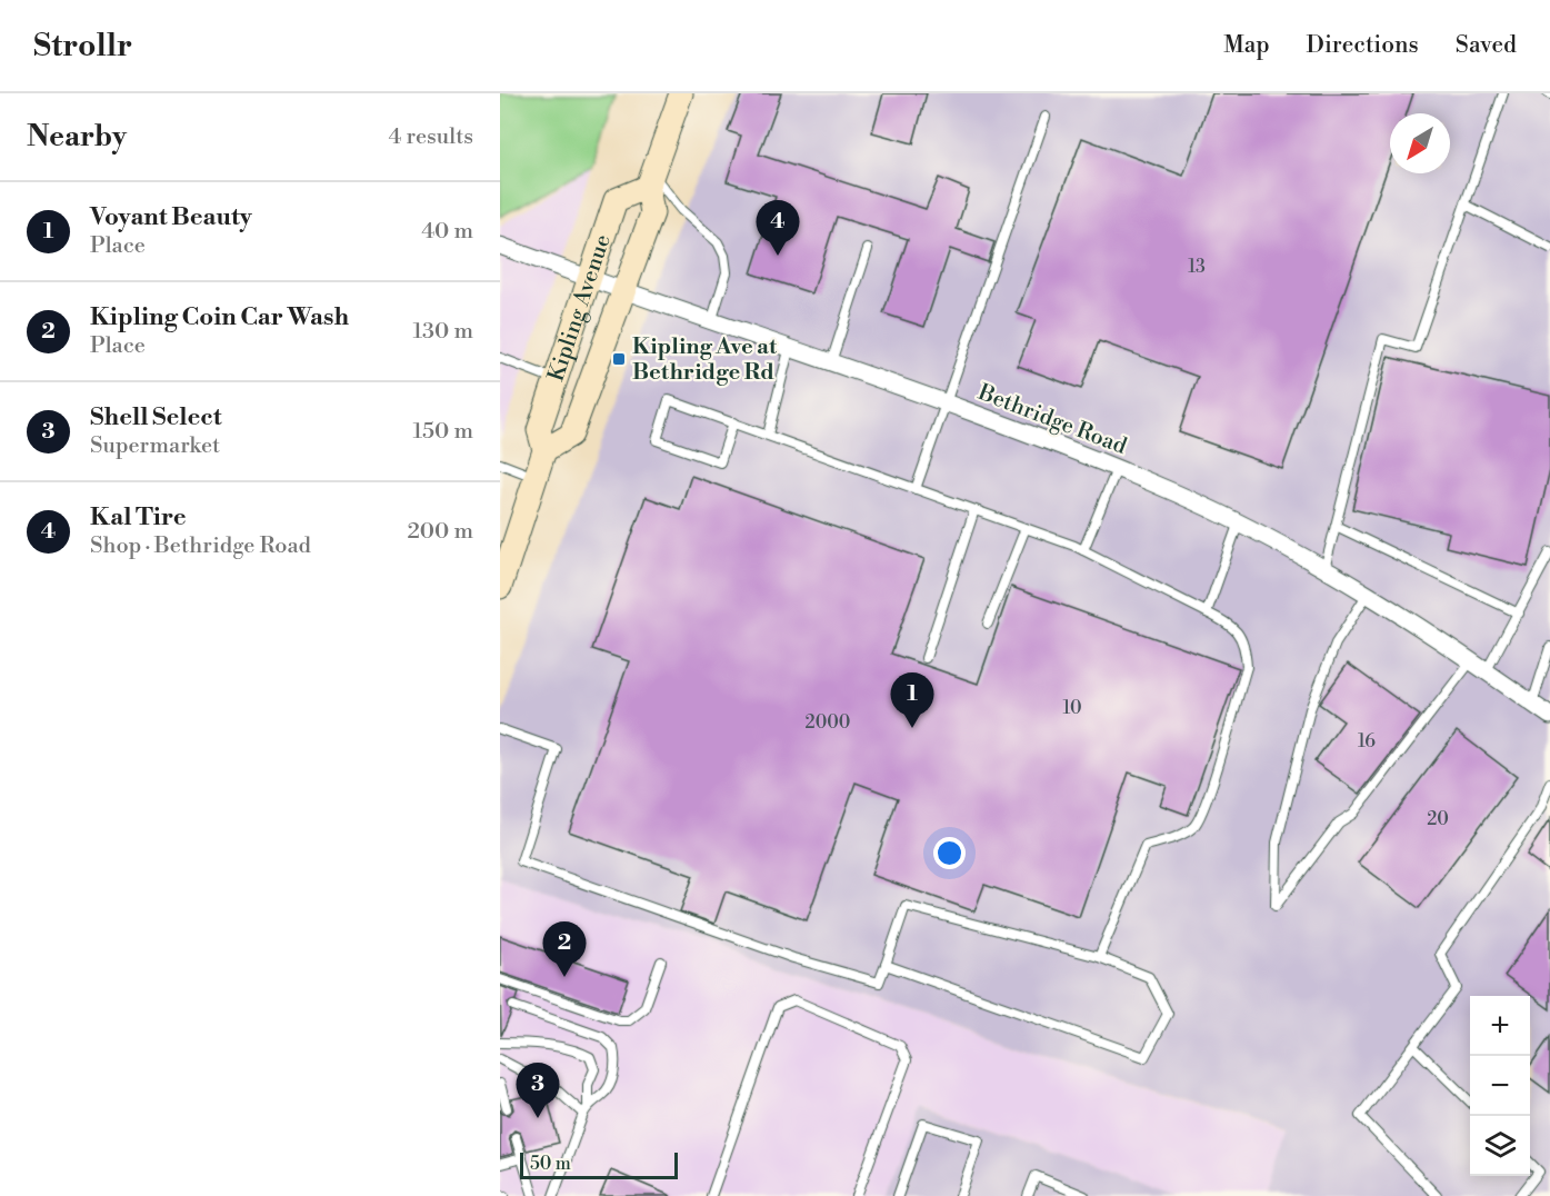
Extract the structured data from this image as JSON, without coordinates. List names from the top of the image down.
{
  "streets": {
    "main road": ["Kipling Avenue"],
    "street": ["Bethridge Road"]
  },
  "crossings": [
    ["Kipling Avenue", "Bethridge Road"]
  ],
  "places": {
    "transit": ["Kipling Ave at Bethridge Rd"]
  },
  "house_numbers": [
    "13",
    "10",
    "2000",
    "16",
    "20"
  ],
  "scale_bar": "50 m",
  "north": "bottom left",
  "page": {
    "header": "Strollr",
    "nav": ["Map", "Directions", "Saved"],
    "heading": ["Nearby", "4 results"],
    "list": [
      {
        "mark": "1",
        "name": "Voyant Beauty",
        "note": "Place",
        "value": "40 m"
      },
      {
        "mark": "2",
        "name": "Kipling Coin Car Wash",
        "note": "Place",
        "value": "130 m"
      },
      {
        "mark": "3",
        "name": "Shell Select",
        "note": "Supermarket",
        "value": "150 m"
      },
      {
        "mark": "4",
        "name": "Kal Tire",
        "note": "Shop · Bethridge Road",
        "value": "200 m"
      }
    ],
    "pins": [
      "4",
      "1",
      "2",
      "3"
    ],
    "map_buttons": ["+", "−"],
    "scale": "50 m"
  }
}
